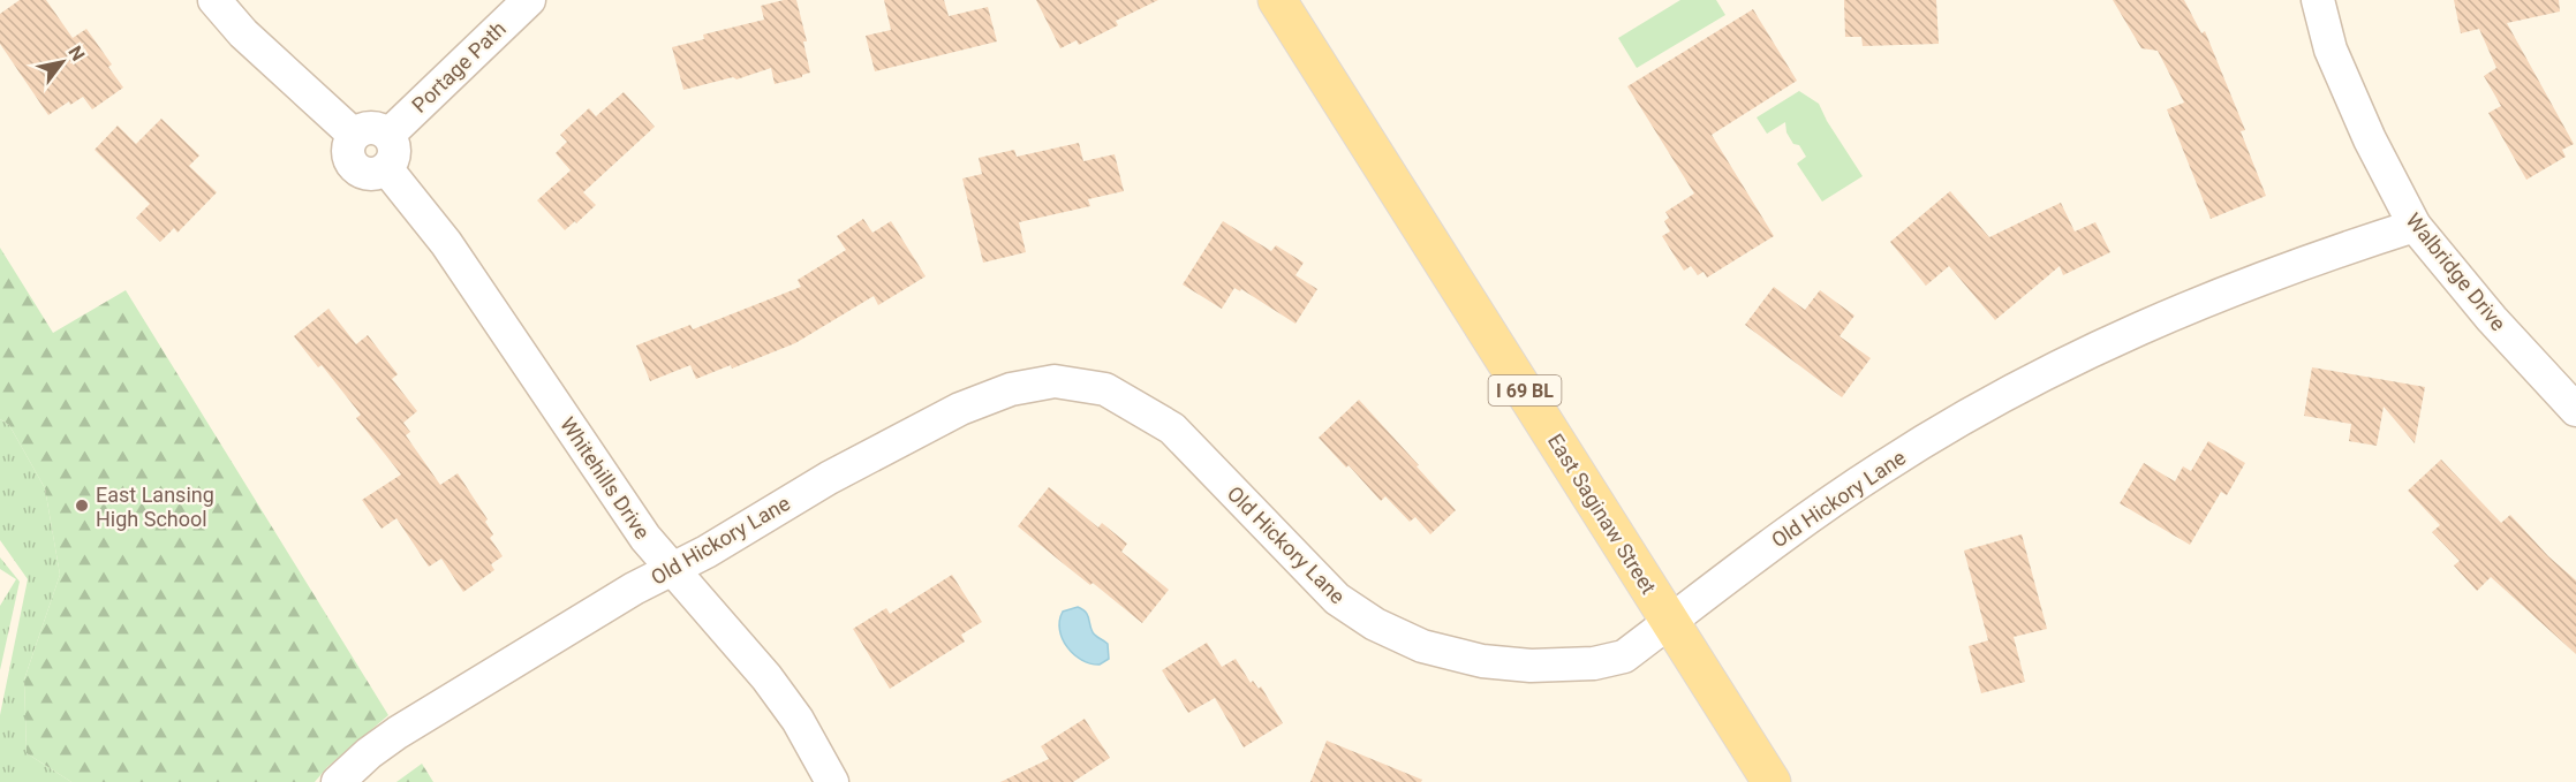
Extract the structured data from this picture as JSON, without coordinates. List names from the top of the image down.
{
  "streets": {
    "main road": ["I 69 BL", "East Saginaw Street"],
    "street": [
      "Portage Path",
      "Walbridge Drive",
      "Whitehills Drive",
      "Old Hickory Lane"
    ]
  },
  "crossings": [
    ["Portage Path", "Whitehills Drive"],
    ["Walbridge Drive", "Old Hickory Lane"],
    ["Whitehills Drive", "Old Hickory Lane"],
    ["Old Hickory Lane", "East Saginaw Street"]
  ],
  "places": ["East Lansing High School"],
  "north": "top right"
}
